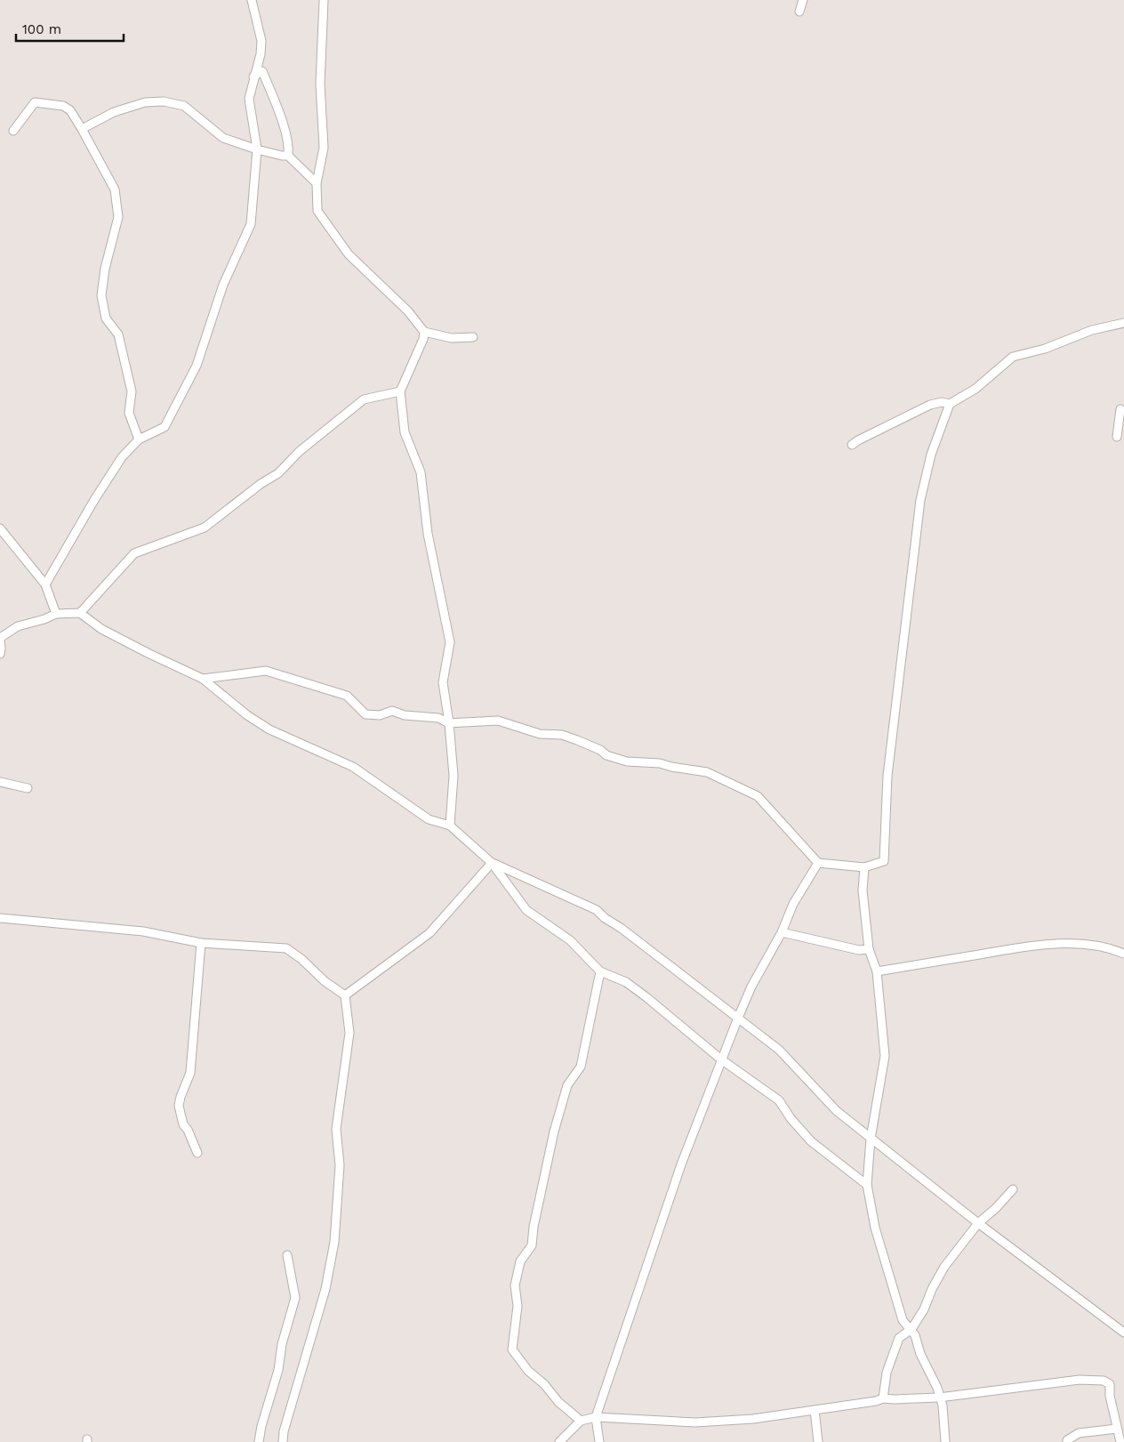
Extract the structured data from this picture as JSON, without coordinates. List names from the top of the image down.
{
  "scale_bar": "100 m"
}
